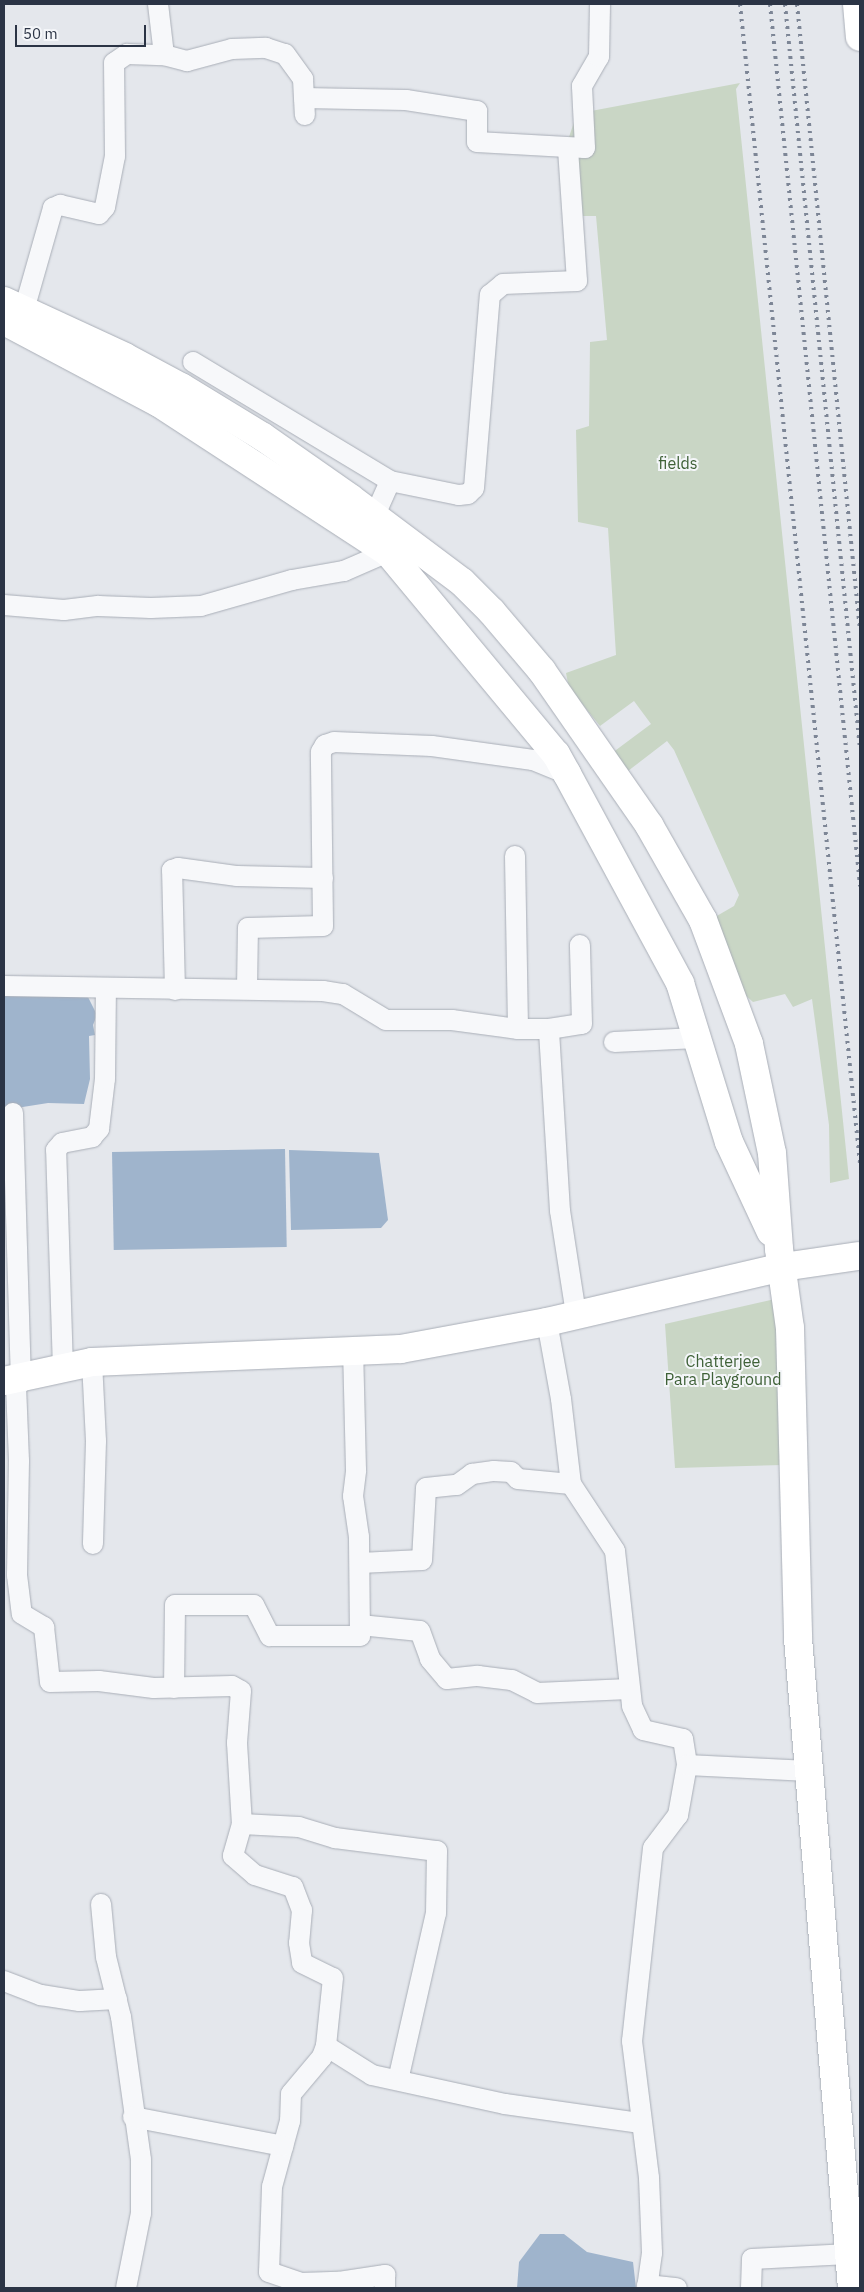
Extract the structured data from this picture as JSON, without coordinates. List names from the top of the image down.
{
  "parks": ["fields", "Chatterjee Para Playground"],
  "scale_bar": "50 m"
}
